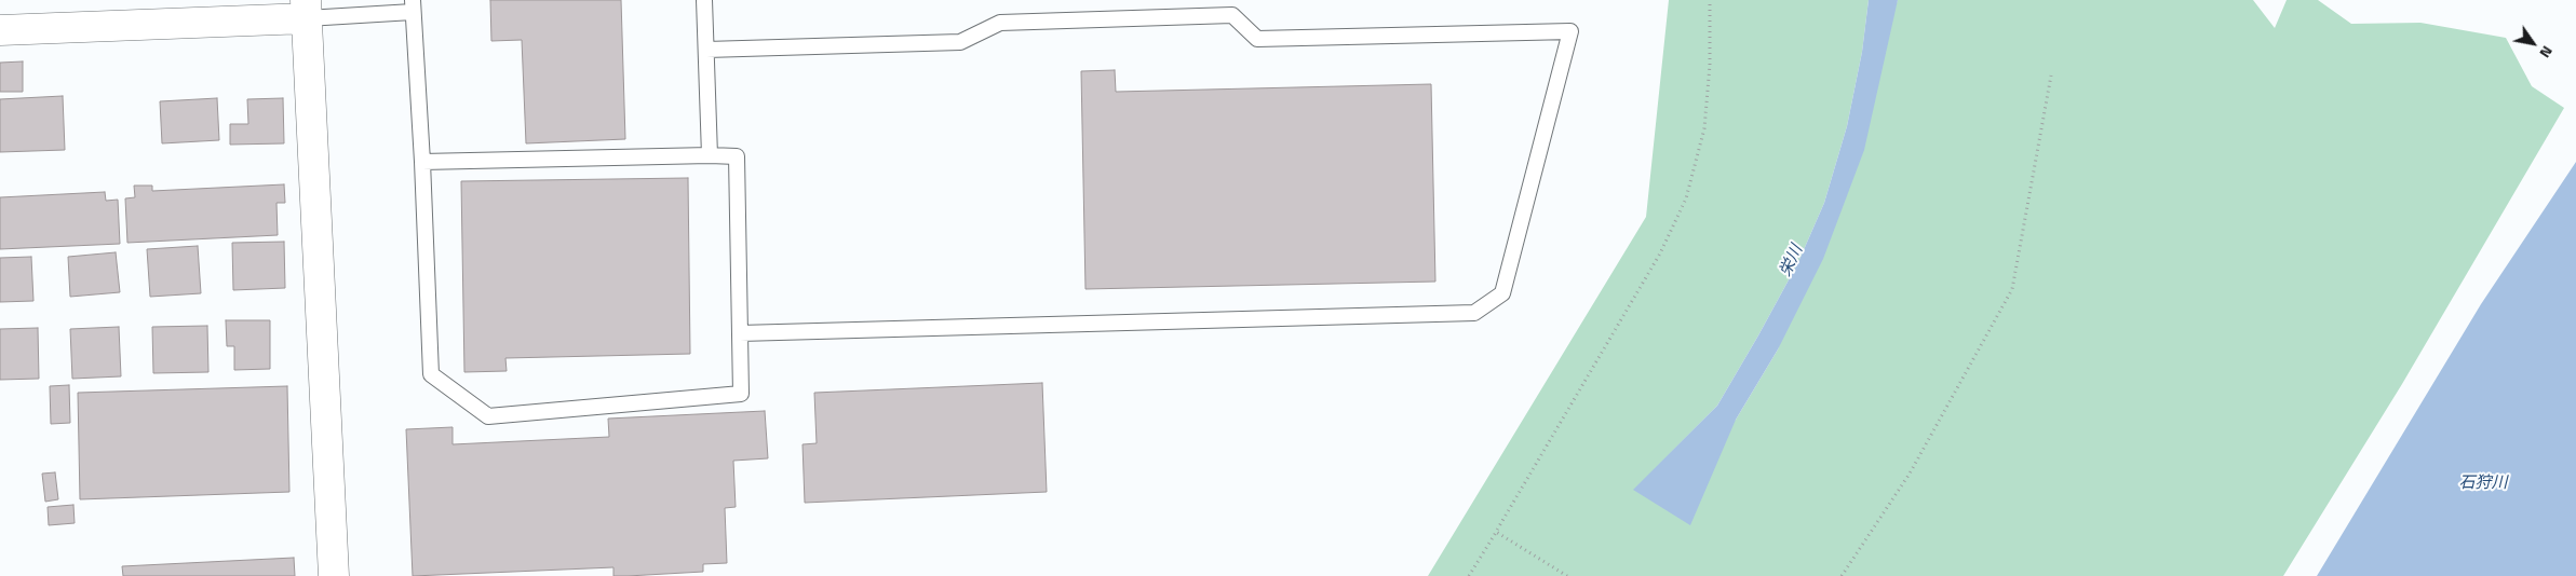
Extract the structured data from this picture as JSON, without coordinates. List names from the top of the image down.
{
  "water": ["栄川", "石狩川"],
  "north": "bottom right"
}
